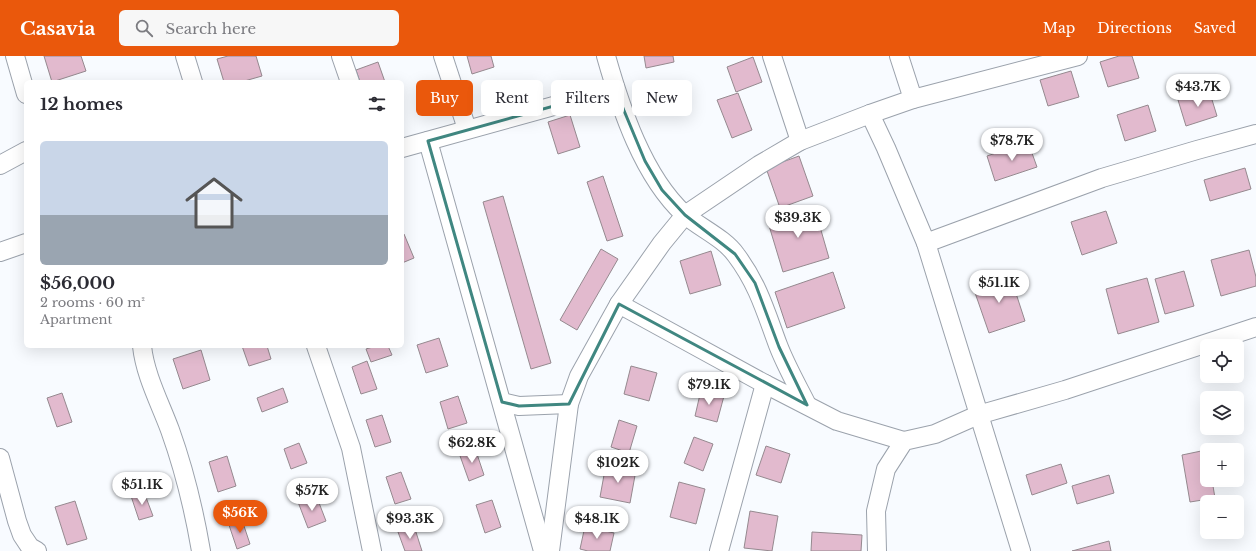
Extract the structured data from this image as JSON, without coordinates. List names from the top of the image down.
{
  "page": {
    "header": "Casavia",
    "search": "Search here",
    "nav": ["Map", "Directions", "Saved"],
    "price": [
      "$43.7K",
      "$78.7K",
      "$39.3K",
      "$51.1K",
      "$79.1K",
      "$62.8K",
      "$102K",
      "$51.1K",
      "$57K",
      "$56K",
      "$93.3K",
      "$48.1K"
    ],
    "chip": [
      "Buy",
      "Rent",
      "Filters",
      "New"
    ],
    "heading": "12 homes",
    "list": [
      {
        "name": "$56,000",
        "note": "2 rooms · 60 m² · Apartment"
      }
    ],
    "map_buttons": ["+", "−"]
  }
}
